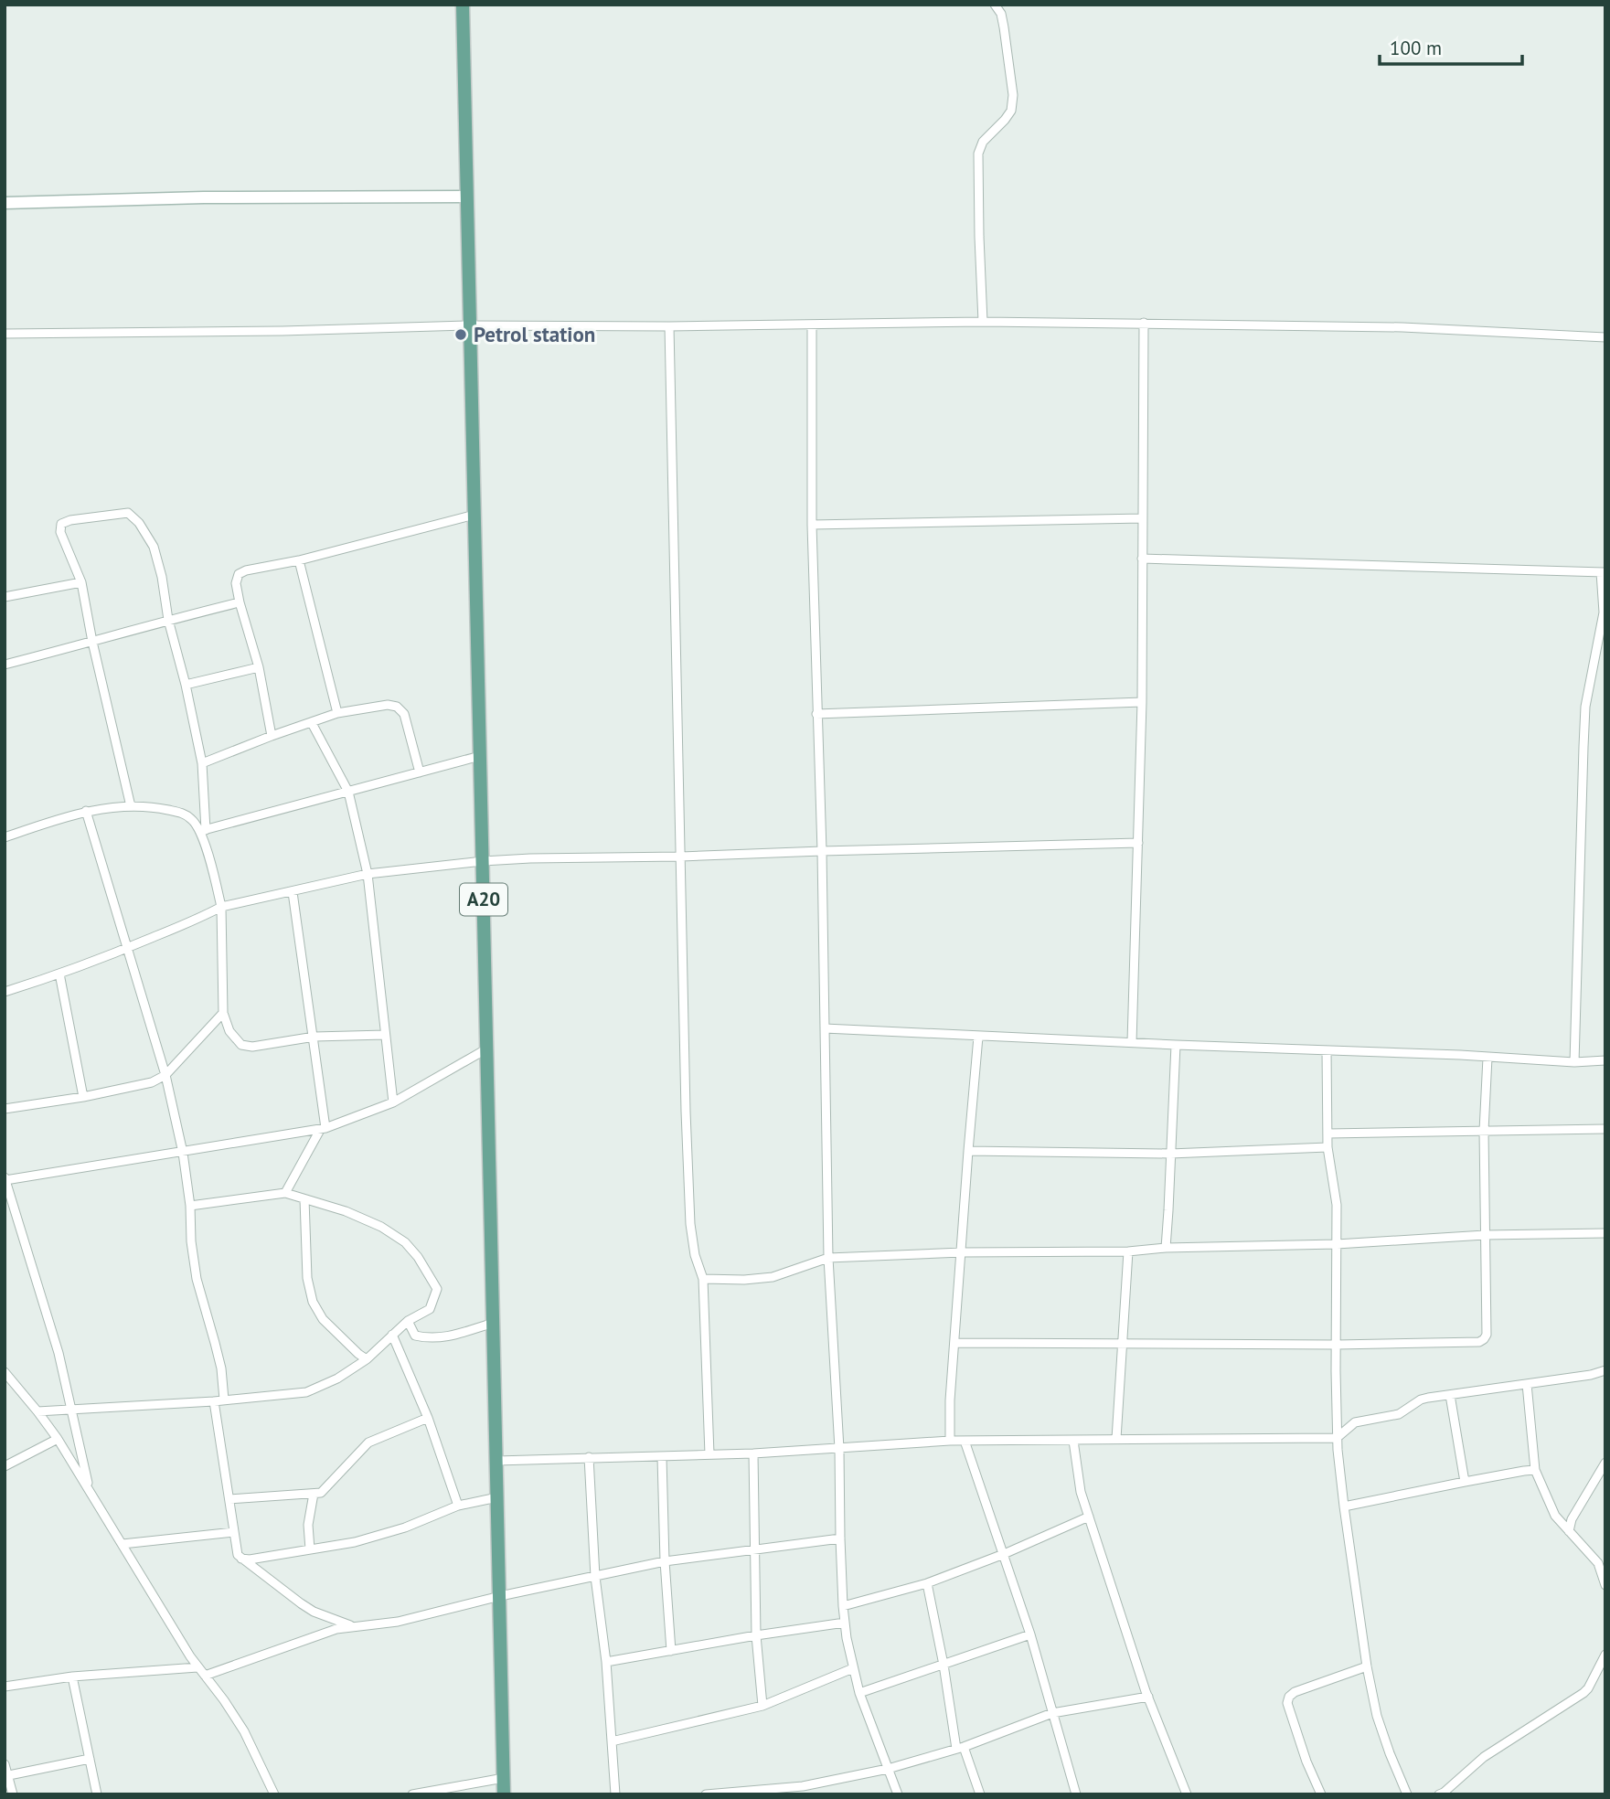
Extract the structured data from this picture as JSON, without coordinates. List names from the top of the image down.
{
  "streets": {
    "main road": ["A20"]
  },
  "places": ["Petrol station"],
  "scale_bar": "100 m"
}
